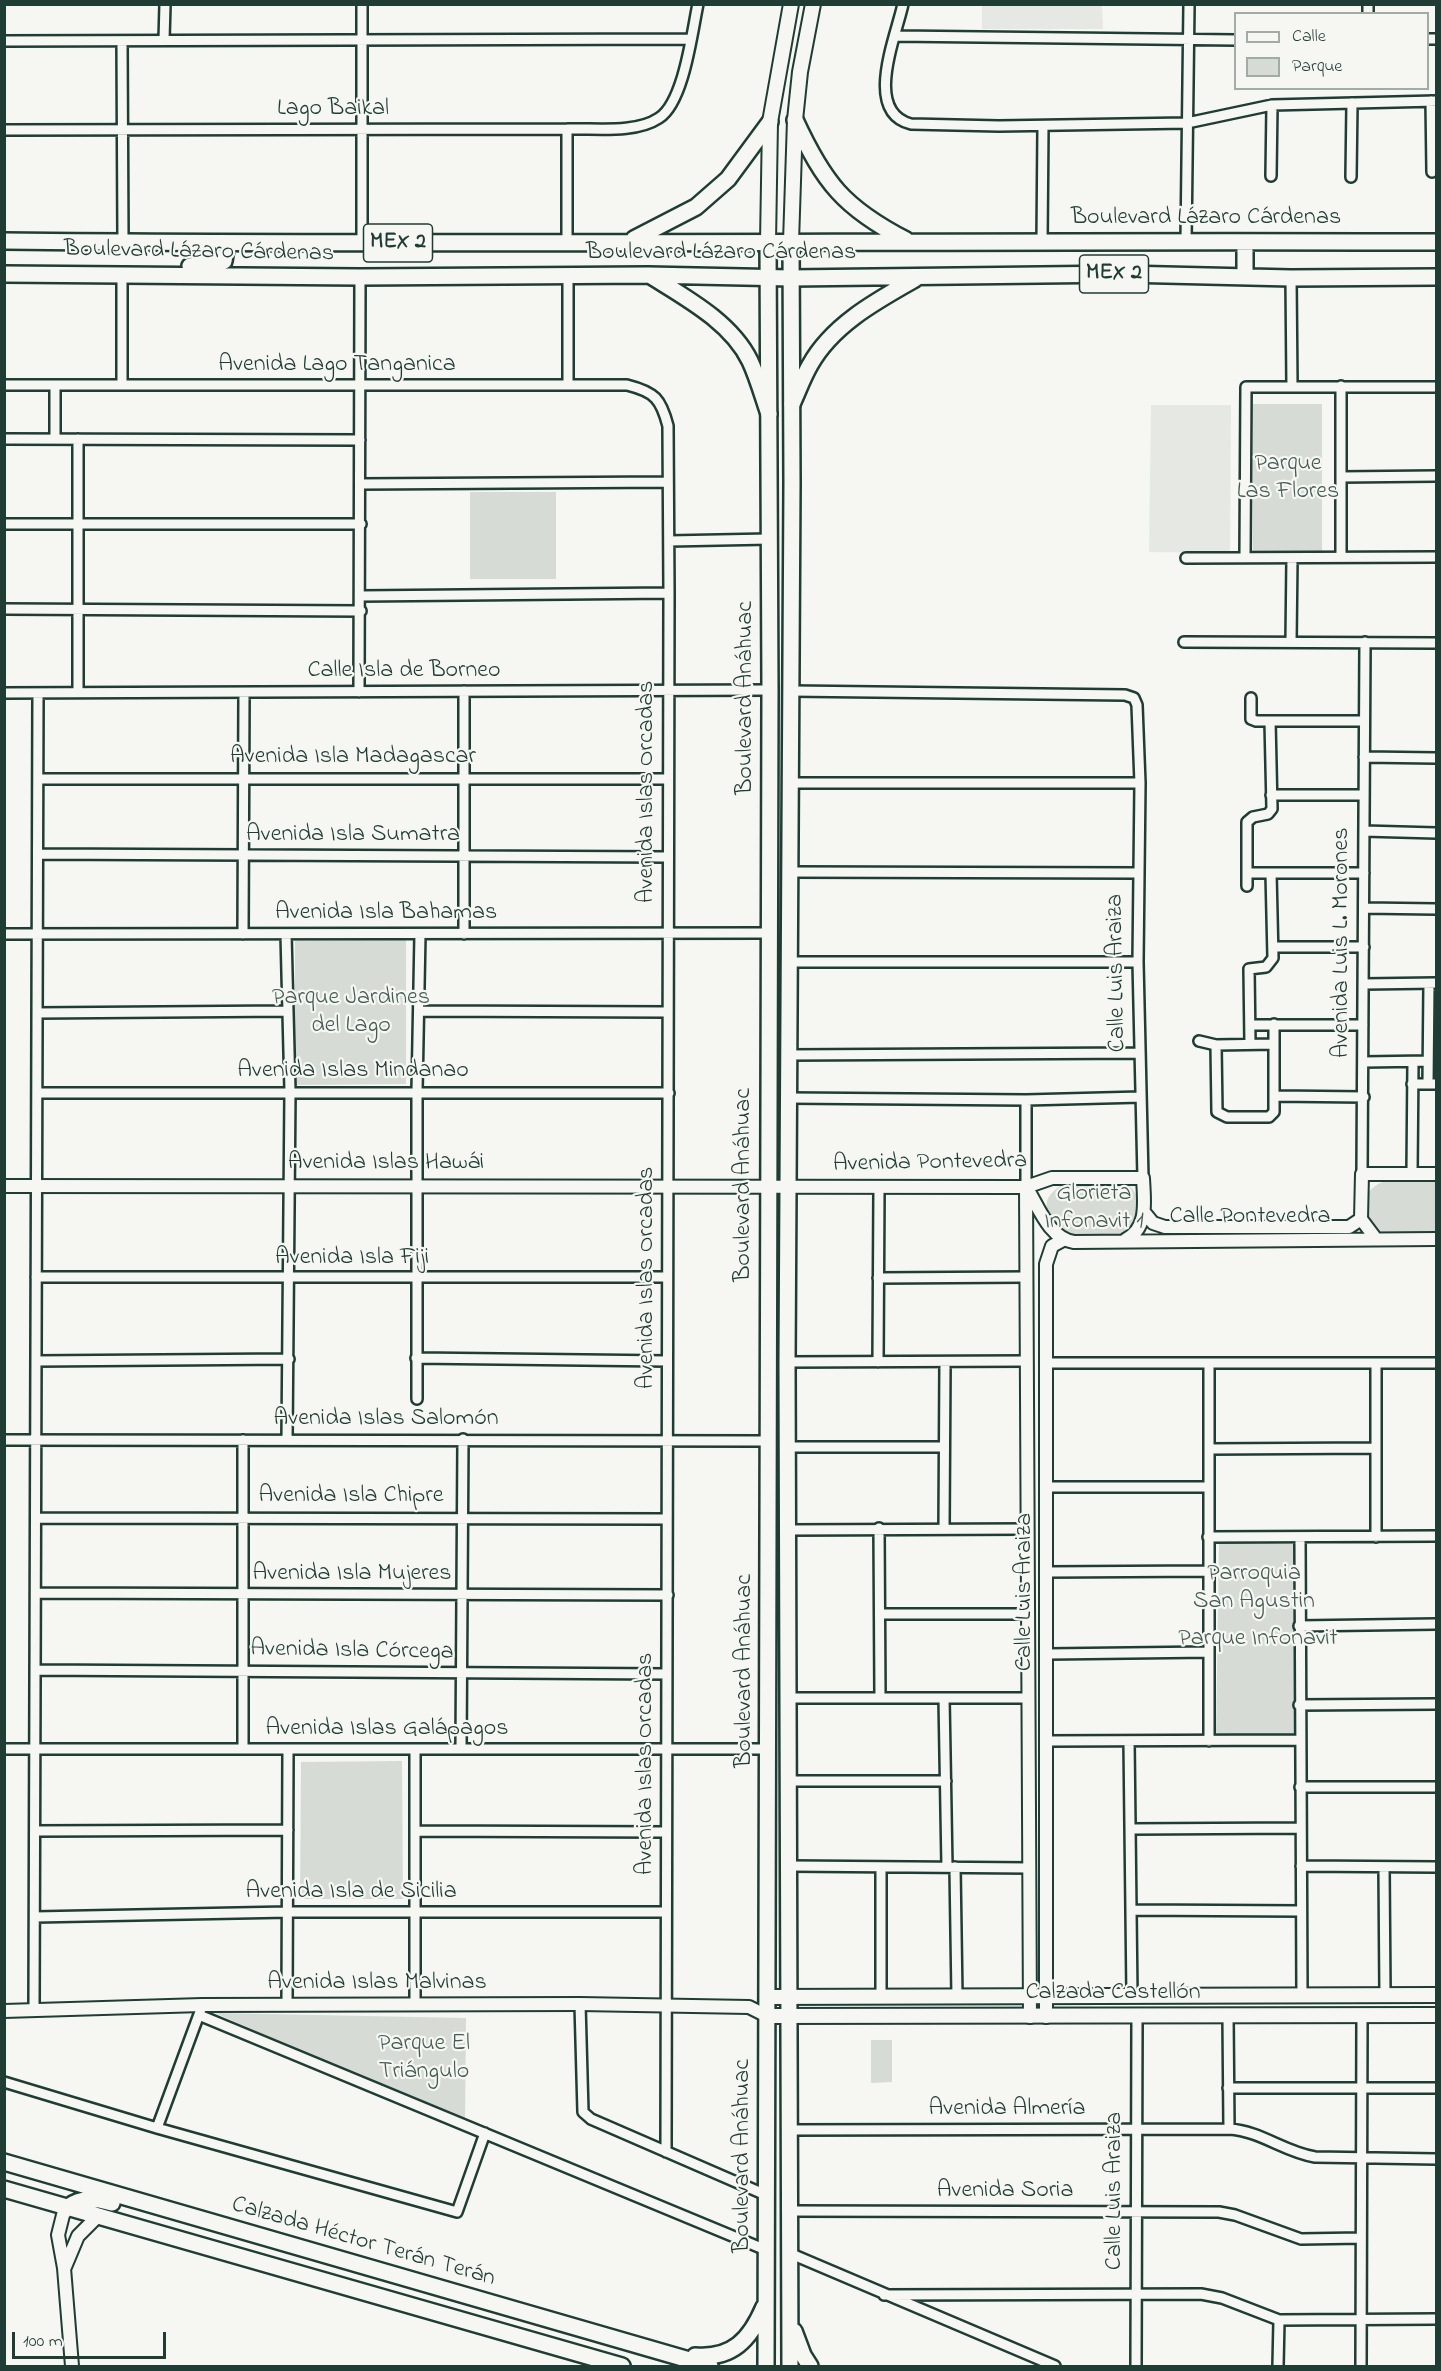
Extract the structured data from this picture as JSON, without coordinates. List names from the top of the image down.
{
  "streets": {
    "main road": [
      "Boulevard Lázaro Cárdenas",
      "MEX 2",
      "Boulevard Anáhuac",
      "Calzada Castellón",
      "Calzada Héctor Terán Terán"
    ],
    "street": [
      "Lago Baikal",
      "Avenida Lago Tanganica",
      "Calle Isla de Borneo",
      "Avenida Isla Madagascar",
      "Avenida Islas Orcadas",
      "Avenida Isla Sumatra",
      "Avenida Isla Bahamas",
      "Avenida Luis L. Morones",
      "Calle Luis Araiza",
      "Avenida Islas Mindanao",
      "Avenida Islas Hawái",
      "Avenida Pontevedra",
      "Calle Pontevedra",
      "Avenida Isla Fiji",
      "Avenida Islas Salomón",
      "Avenida Isla Chipre",
      "Avenida Isla Mujeres",
      "Avenida Isla Córcega",
      "Avenida Islas Galápagos",
      "Avenida Isla de Sicilia",
      "Avenida Islas Malvinas",
      "Avenida Almería",
      "Avenida Soria"
    ]
  },
  "crossings": [
    ["Boulevard Lázaro Cárdenas", "Boulevard Anáhuac"],
    ["Avenida Lago Tanganica", "Avenida Islas Orcadas"],
    ["Calle Isla de Borneo", "Boulevard Anáhuac"],
    ["Calle Isla de Borneo", "Avenida Islas Orcadas"],
    ["Boulevard Anáhuac", "Avenida Isla Bahamas"],
    ["Boulevard Anáhuac", "Calle Luis Araiza"],
    ["Boulevard Anáhuac", "Avenida Islas Hawái"],
    ["Boulevard Anáhuac", "Avenida Pontevedra"],
    ["Boulevard Anáhuac", "Avenida Islas Salomón"],
    ["Boulevard Anáhuac", "Avenida Islas Galápagos"],
    ["Boulevard Anáhuac", "Avenida Islas Malvinas"],
    ["Boulevard Anáhuac", "Calzada Castellón"],
    ["Boulevard Anáhuac", "Avenida Almería"],
    ["Boulevard Anáhuac", "Avenida Soria"],
    ["Avenida Isla Madagascar", "Avenida Islas Orcadas"],
    ["Avenida Islas Orcadas", "Avenida Isla Sumatra"],
    ["Avenida Islas Orcadas", "Avenida Isla Bahamas"],
    ["Avenida Islas Orcadas", "Avenida Islas Mindanao"],
    ["Avenida Islas Orcadas", "Avenida Islas Hawái"],
    ["Avenida Islas Orcadas", "Avenida Isla Fiji"],
    ["Avenida Islas Orcadas", "Avenida Islas Salomón"],
    ["Avenida Islas Orcadas", "Avenida Isla Chipre"],
    ["Avenida Islas Orcadas", "Avenida Isla Mujeres"],
    ["Avenida Islas Orcadas", "Avenida Isla Córcega"],
    ["Avenida Islas Orcadas", "Avenida Islas Galápagos"],
    ["Avenida Islas Orcadas", "Avenida Isla de Sicilia"],
    ["Avenida Islas Orcadas", "Avenida Islas Malvinas"],
    ["Avenida Luis L. Morones", "Calle Pontevedra"],
    ["Calle Luis Araiza", "Avenida Pontevedra"],
    ["Calle Luis Araiza", "Calle Pontevedra"],
    ["Calle Luis Araiza", "Calzada Castellón"],
    ["Calle Luis Araiza", "Avenida Almería"],
    ["Calle Luis Araiza", "Avenida Soria"],
    ["Avenida Islas Hawái", "Avenida Pontevedra"],
    ["Avenida Islas Malvinas", "Calzada Castellón"]
  ],
  "parks": [
    "Parque Las Flores",
    "Parque Jardines del Lago",
    "Glorieta Infonavit 1",
    "Parroquia San Agustin",
    "Parque Infonavit",
    "Parque El Triángulo"
  ],
  "legend": ["Calle", "Parque"],
  "scale_bar": "100 m"
}
